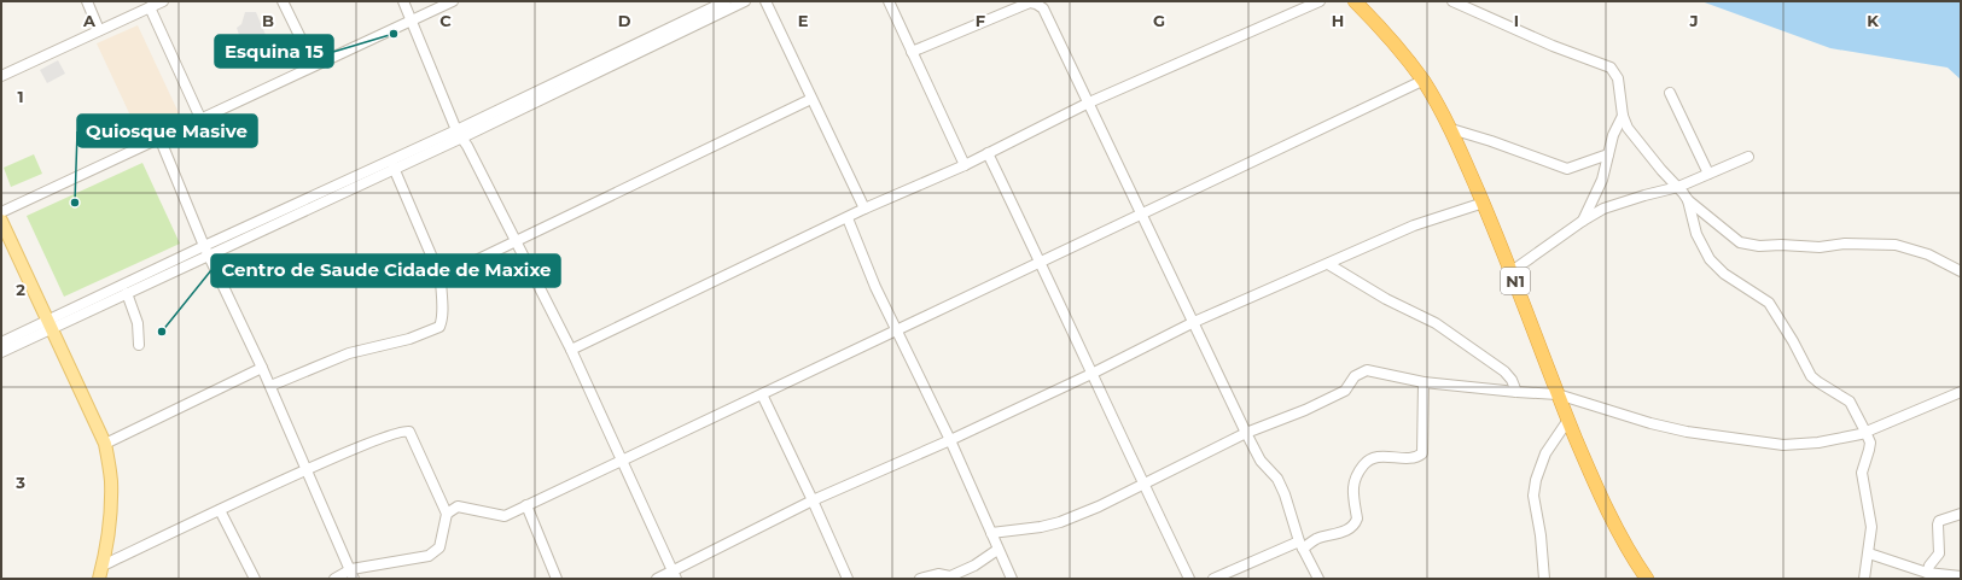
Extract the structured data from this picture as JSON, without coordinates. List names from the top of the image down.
{
  "streets": {
    "highway": ["N1"]
  },
  "places": ["Esquina 15", "Quiosque Masive", "Centro de Saude Cidade de Maxixe"],
  "grid": {
    "columns": [
      "A",
      "B",
      "C",
      "D",
      "E",
      "F",
      "G",
      "H",
      "I",
      "J",
      "K"
    ],
    "rows": ["1", "2", "3"]
  }
}
